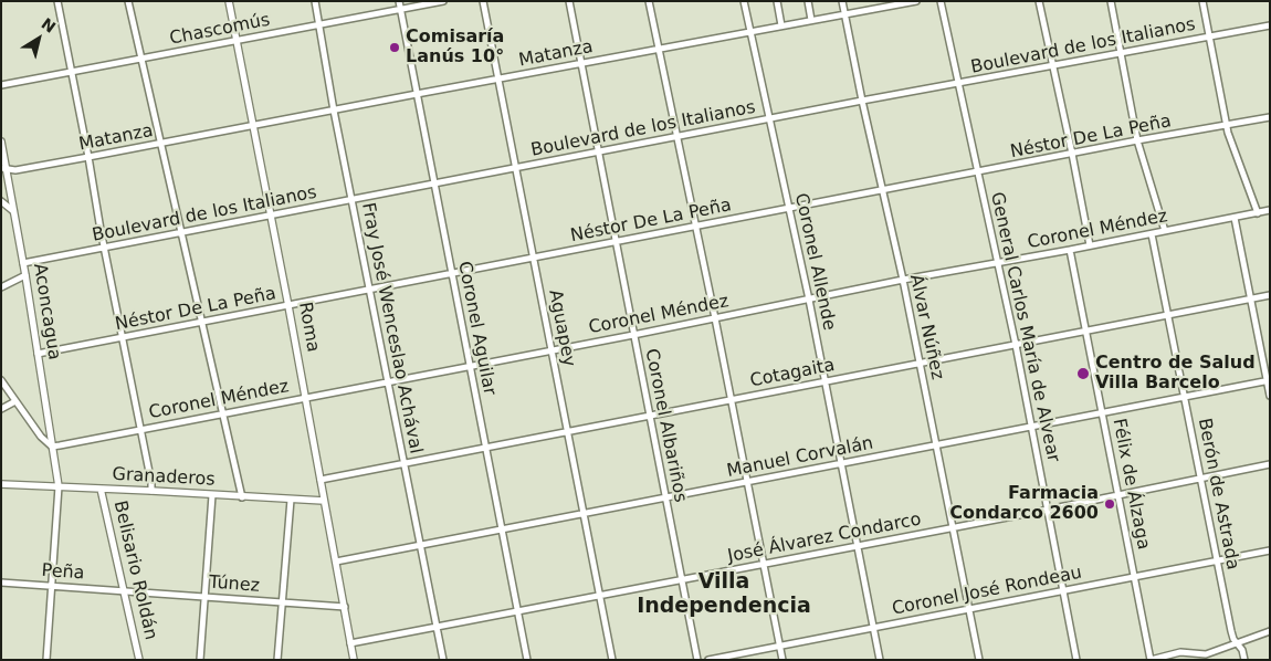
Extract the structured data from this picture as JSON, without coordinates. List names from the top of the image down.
{
  "streets": {
    "street": [
      "Chascomús",
      "Boulevard de los Italianos",
      "Matanza",
      "Néstor De La Peña",
      "Coronel Méndez",
      "Coronel Allende",
      "Aconcagua",
      "Roma",
      "Álvar Núñez",
      "General Carlos María de Alvear",
      "Fray José Wenceslao Achával",
      "Coronel Aguilar",
      "Aguapey",
      "Cotagaita",
      "Coronel Albariños",
      "Manuel Corvalán",
      "Granaderos",
      "Félix de Álzaga",
      "Berón de Astrada",
      "José Álvarez Condarco",
      "Belisario Roldán",
      "Peña",
      "Túnez",
      "Coronel José Rondeau"
    ]
  },
  "crossings": [
    ["Chascomús", "Roma"],
    ["Chascomús", "Fray José Wenceslao Achával"],
    ["Chascomús", "Coronel Aguilar"],
    ["Boulevard de los Italianos", "Coronel Allende"],
    ["Boulevard de los Italianos", "Aconcagua"],
    ["Boulevard de los Italianos", "Roma"],
    ["Boulevard de los Italianos", "Álvar Núñez"],
    ["Boulevard de los Italianos", "General Carlos María de Alvear"],
    ["Boulevard de los Italianos", "Fray José Wenceslao Achával"],
    ["Boulevard de los Italianos", "Coronel Aguilar"],
    ["Boulevard de los Italianos", "Aguapey"],
    ["Boulevard de los Italianos", "Coronel Albariños"],
    ["Matanza", "Coronel Allende"],
    ["Matanza", "Aconcagua"],
    ["Matanza", "Roma"],
    ["Matanza", "Álvar Núñez"],
    ["Matanza", "Fray José Wenceslao Achával"],
    ["Matanza", "Coronel Aguilar"],
    ["Matanza", "Aguapey"],
    ["Matanza", "Coronel Albariños"],
    ["Néstor De La Peña", "Coronel Allende"],
    ["Néstor De La Peña", "Aconcagua"],
    ["Néstor De La Peña", "Roma"],
    ["Néstor De La Peña", "Álvar Núñez"],
    ["Néstor De La Peña", "General Carlos María de Alvear"],
    ["Néstor De La Peña", "Fray José Wenceslao Achával"],
    ["Néstor De La Peña", "Coronel Aguilar"],
    ["Néstor De La Peña", "Aguapey"],
    ["Néstor De La Peña", "Coronel Albariños"],
    ["Coronel Méndez", "Coronel Allende"],
    ["Coronel Méndez", "Aconcagua"],
    ["Coronel Méndez", "Roma"],
    ["Coronel Méndez", "Álvar Núñez"],
    ["Coronel Méndez", "General Carlos María de Alvear"],
    ["Coronel Méndez", "Fray José Wenceslao Achával"],
    ["Coronel Méndez", "Coronel Aguilar"],
    ["Coronel Méndez", "Aguapey"],
    ["Coronel Méndez", "Coronel Albariños"],
    ["Coronel Méndez", "Félix de Álzaga"],
    ["Coronel Méndez", "Berón de Astrada"],
    ["Coronel Allende", "Cotagaita"],
    ["Coronel Allende", "Manuel Corvalán"],
    ["Coronel Allende", "José Álvarez Condarco"],
    ["Coronel Allende", "Coronel José Rondeau"],
    ["Aconcagua", "Granaderos"],
    ["Roma", "Cotagaita"],
    ["Roma", "Manuel Corvalán"],
    ["Roma", "Granaderos"],
    ["Roma", "José Álvarez Condarco"],
    ["Roma", "Túnez"],
    ["Álvar Núñez", "Cotagaita"],
    ["Álvar Núñez", "Manuel Corvalán"],
    ["Álvar Núñez", "José Álvarez Condarco"],
    ["Álvar Núñez", "Coronel José Rondeau"],
    ["General Carlos María de Alvear", "Cotagaita"],
    ["General Carlos María de Alvear", "Manuel Corvalán"],
    ["General Carlos María de Alvear", "José Álvarez Condarco"],
    ["General Carlos María de Alvear", "Coronel José Rondeau"],
    ["Fray José Wenceslao Achával", "Cotagaita"],
    ["Fray José Wenceslao Achával", "Manuel Corvalán"],
    ["Fray José Wenceslao Achával", "José Álvarez Condarco"],
    ["Coronel Aguilar", "Cotagaita"],
    ["Coronel Aguilar", "Manuel Corvalán"],
    ["Coronel Aguilar", "José Álvarez Condarco"],
    ["Aguapey", "Cotagaita"],
    ["Aguapey", "Manuel Corvalán"],
    ["Aguapey", "José Álvarez Condarco"],
    ["Cotagaita", "Coronel Albariños"],
    ["Cotagaita", "Félix de Álzaga"],
    ["Cotagaita", "Berón de Astrada"],
    ["Coronel Albariños", "Manuel Corvalán"],
    ["Coronel Albariños", "José Álvarez Condarco"],
    ["Manuel Corvalán", "Félix de Álzaga"],
    ["Manuel Corvalán", "Berón de Astrada"],
    ["Granaderos", "Belisario Roldán"],
    ["Félix de Álzaga", "José Álvarez Condarco"],
    ["Félix de Álzaga", "Coronel José Rondeau"],
    ["Berón de Astrada", "José Álvarez Condarco"],
    ["Berón de Astrada", "Coronel José Rondeau"],
    ["Belisario Roldán", "Peña"],
    ["Belisario Roldán", "Túnez"],
    ["Peña", "Túnez"]
  ],
  "districts": ["Villa Independencia"],
  "places": ["Comisaría Lanús 10°", "Centro de Salud Villa Barcelo", "Farmacia Condarco 2600"],
  "north": "top right"
}
